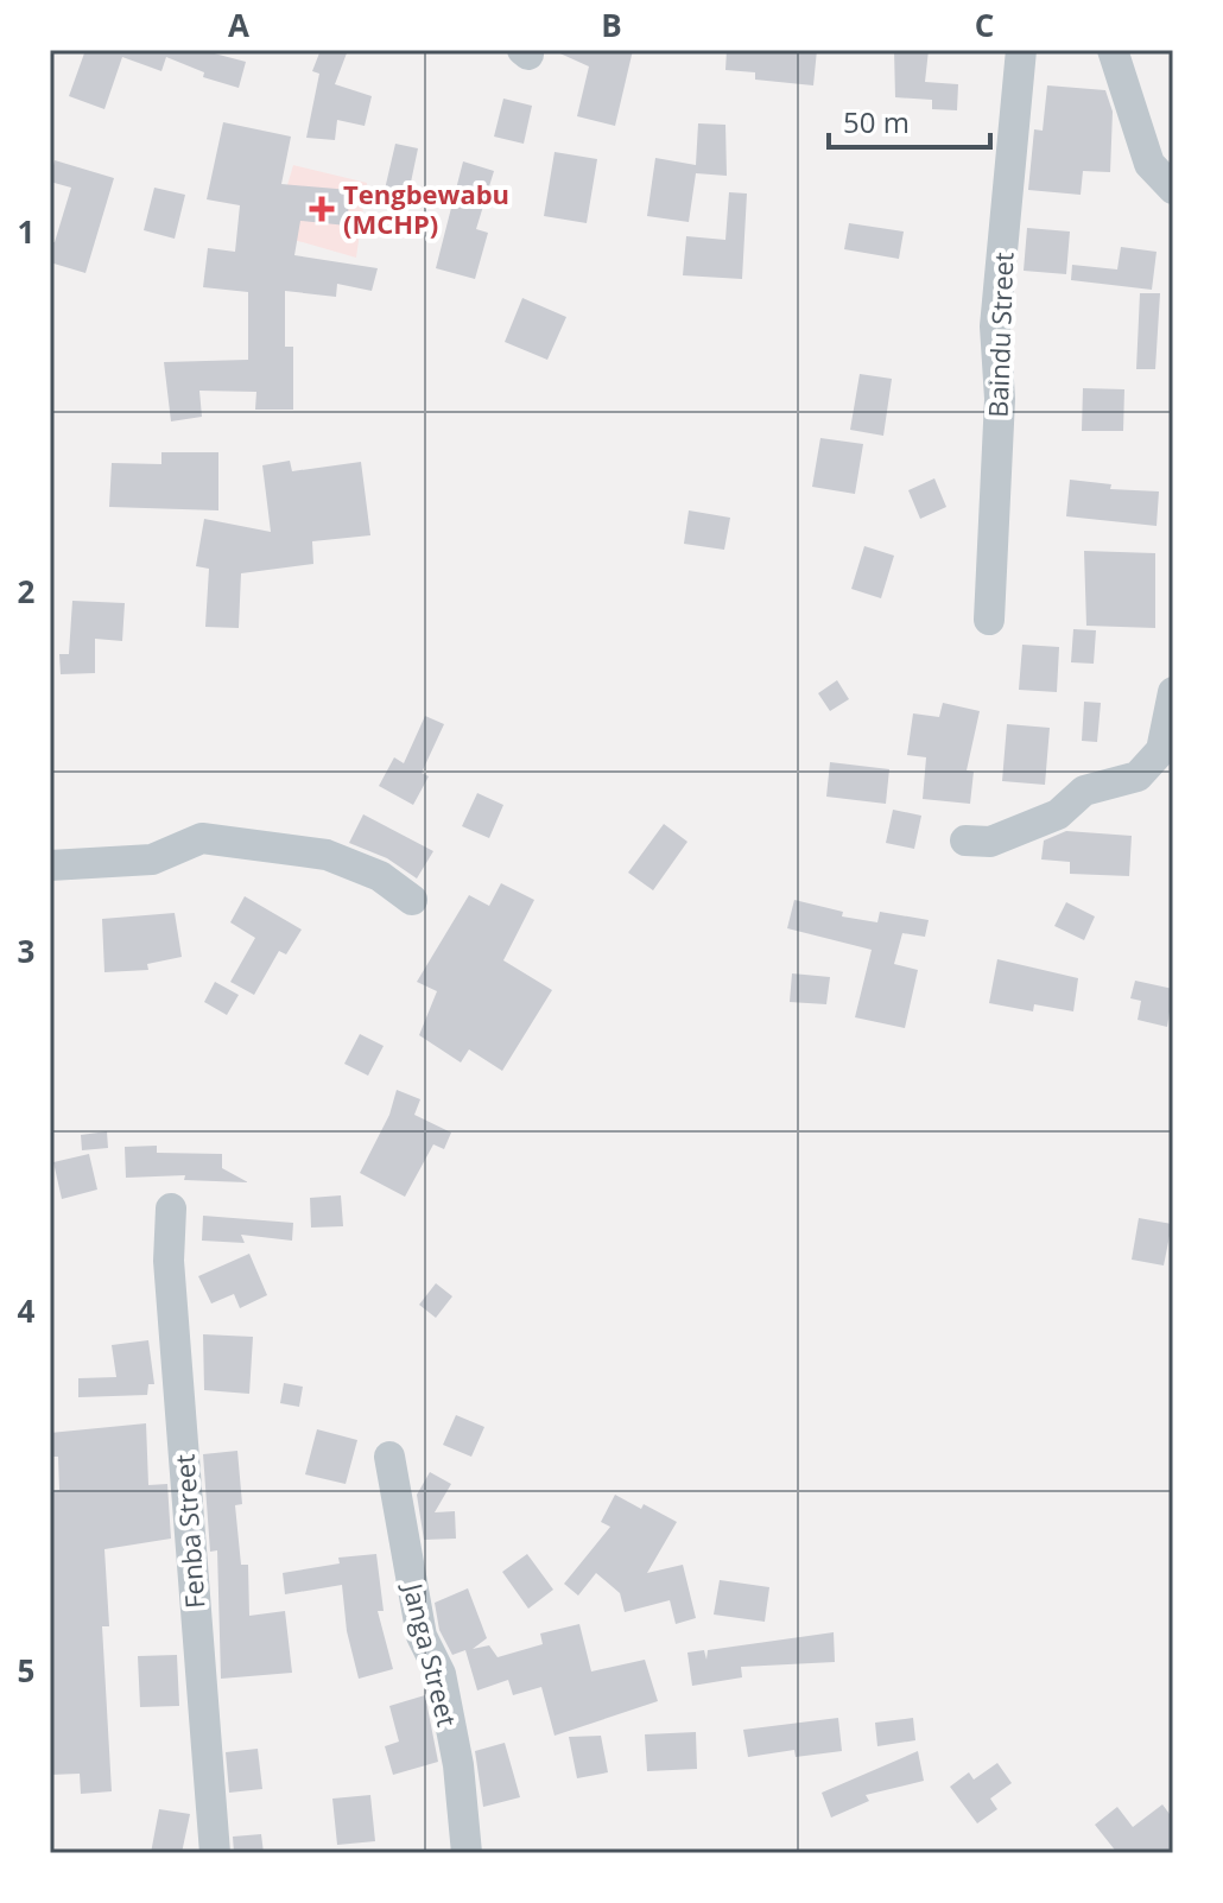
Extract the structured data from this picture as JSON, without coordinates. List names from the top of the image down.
{
  "streets": {
    "street": ["Baindu Street", "Fenba Street", "Janga Street"]
  },
  "places": {
    "health": ["Tengbewabu (MCHP)"]
  },
  "scale_bar": "50 m",
  "grid": {
    "columns": ["A", "B", "C"],
    "rows": [
      "1",
      "2",
      "3",
      "4",
      "5"
    ]
  }
}
